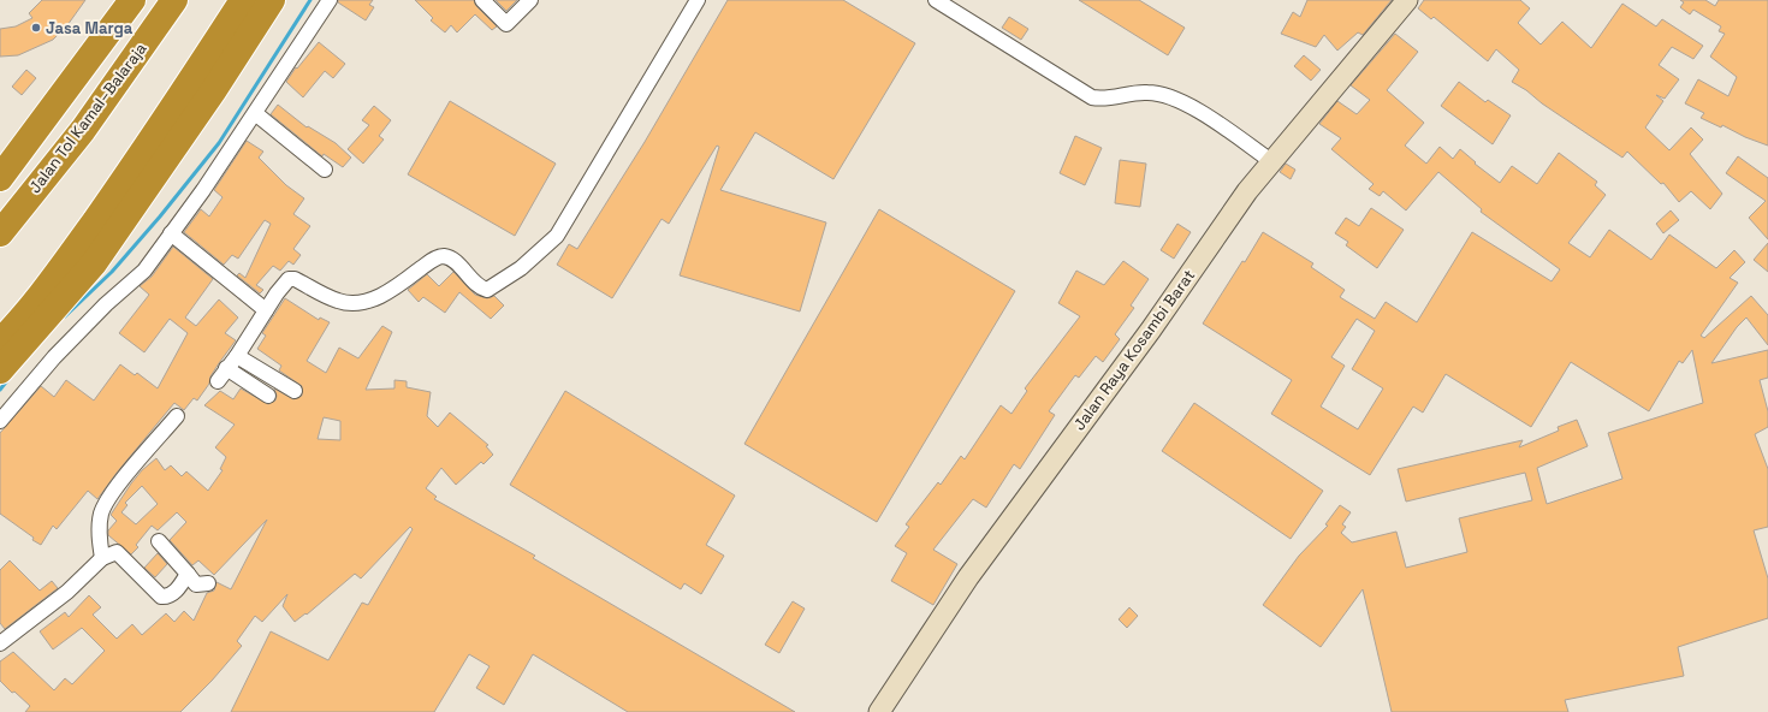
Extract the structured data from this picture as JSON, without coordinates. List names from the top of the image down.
{
  "streets": {
    "highway": ["Jalan Tol Kamal–Balaraja"],
    "main road": ["Jalan Raya Kosambi Barat"]
  },
  "places": ["Jasa Marga"]
}
